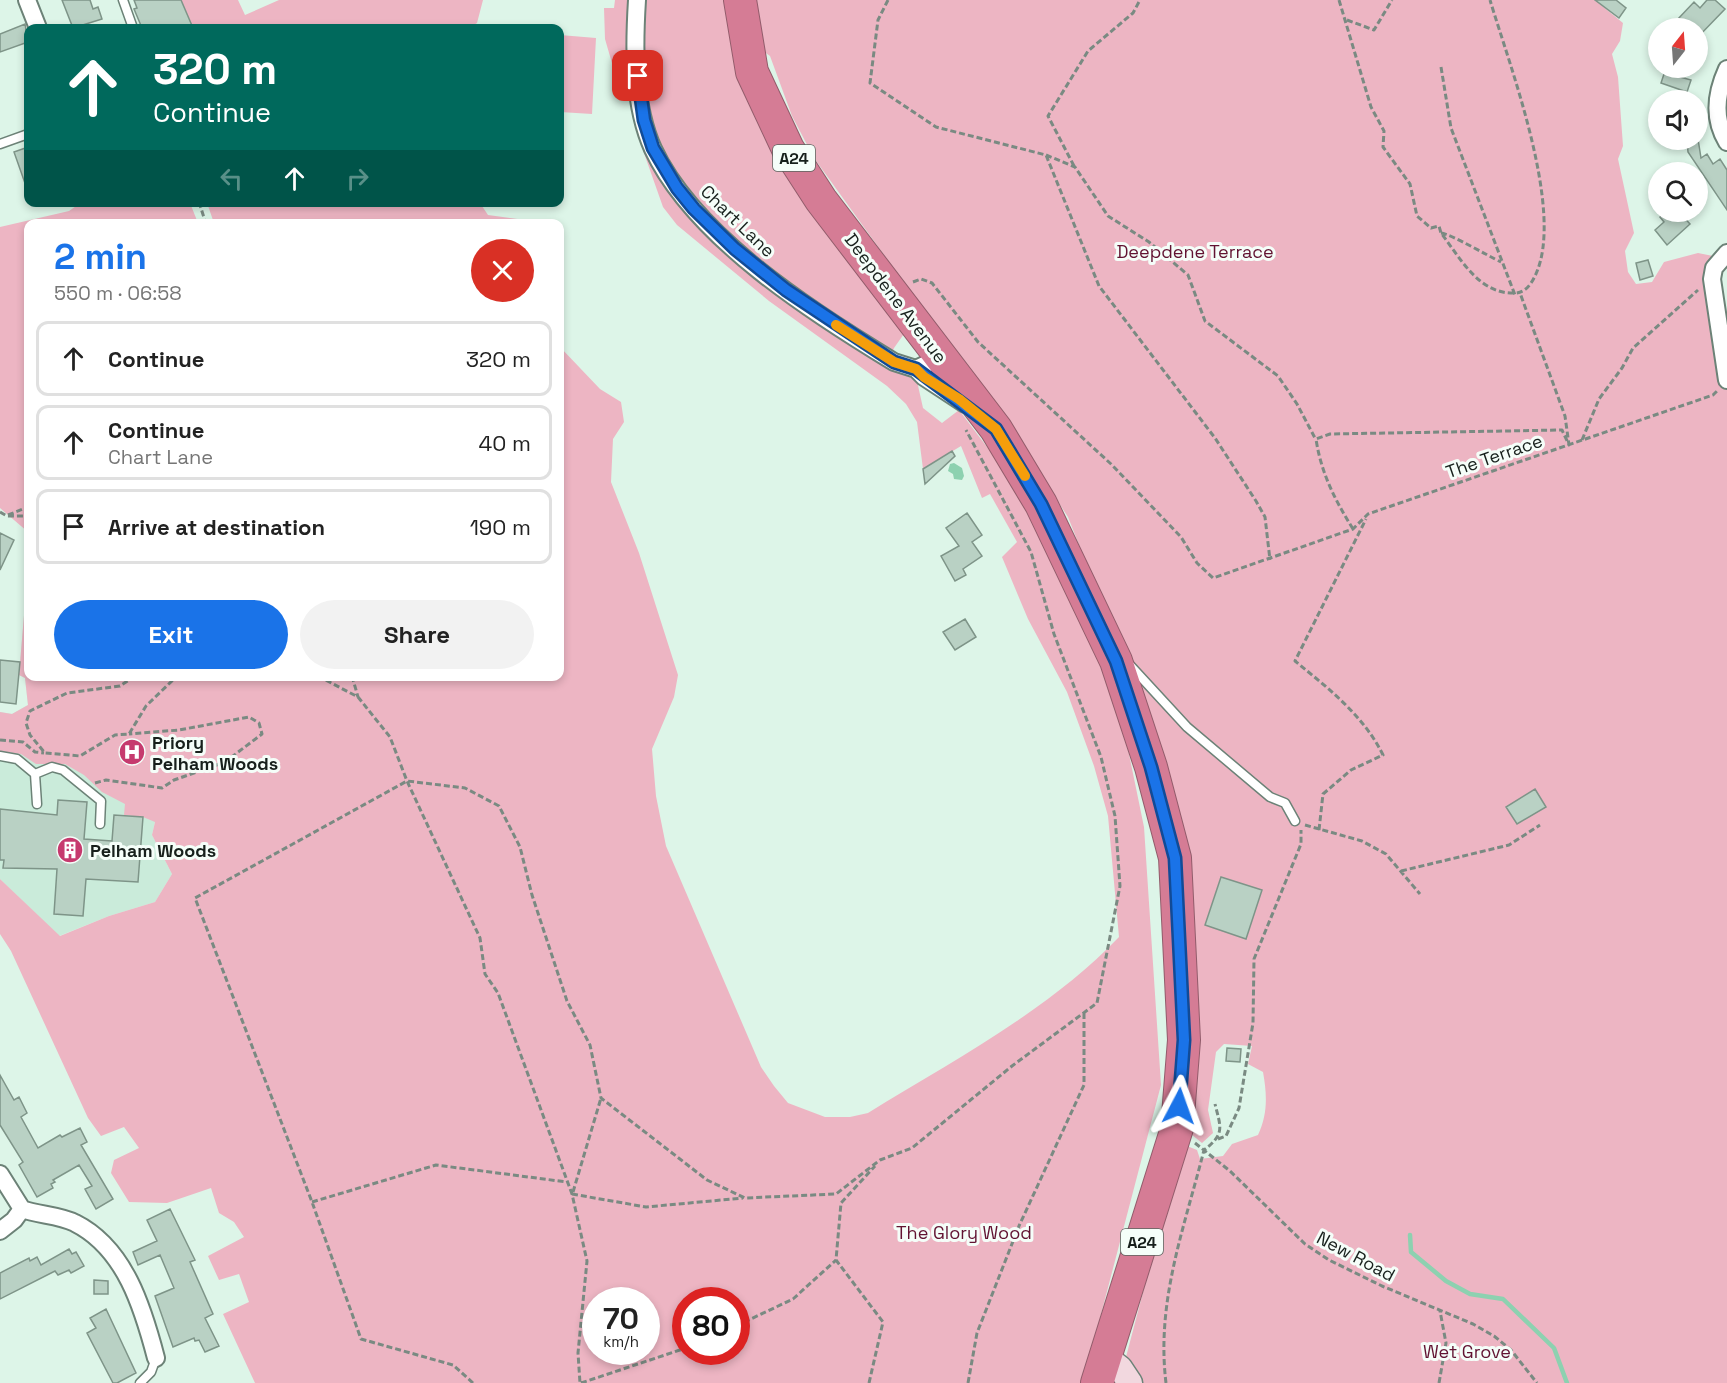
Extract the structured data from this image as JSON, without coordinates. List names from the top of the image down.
{
  "streets": {
    "highway": ["A24", "Deepdene Avenue"],
    "street": ["Chart Lane"],
    "path": ["The Terrace", "New Road"]
  },
  "crossings": [
    ["Chart Lane", "Deepdene Avenue"],
    ["Deepdene Avenue", "New Road"]
  ],
  "parks": ["Deepdene Terrace", "The Glory Wood", "Wet Grove"],
  "places": {
    "hospital": ["Priory Pelham Woods"],
    "building": ["Pelham Woods"]
  },
  "north": "top",
  "page": {
    "turn": ["320 m", "Continue"],
    "heading": ["2 min", "550 m · 06:58"],
    "list": [
      {
        "name": "Continue",
        "value": "320 m"
      },
      {
        "name": "Continue",
        "note": "Chart Lane",
        "value": "40 m"
      },
      {
        "name": "Arrive at destination",
        "value": "190 m"
      }
    ],
    "buttons": ["Exit", "Share"],
    "speed": "70 km/h",
    "limit": "80"
  }
}
